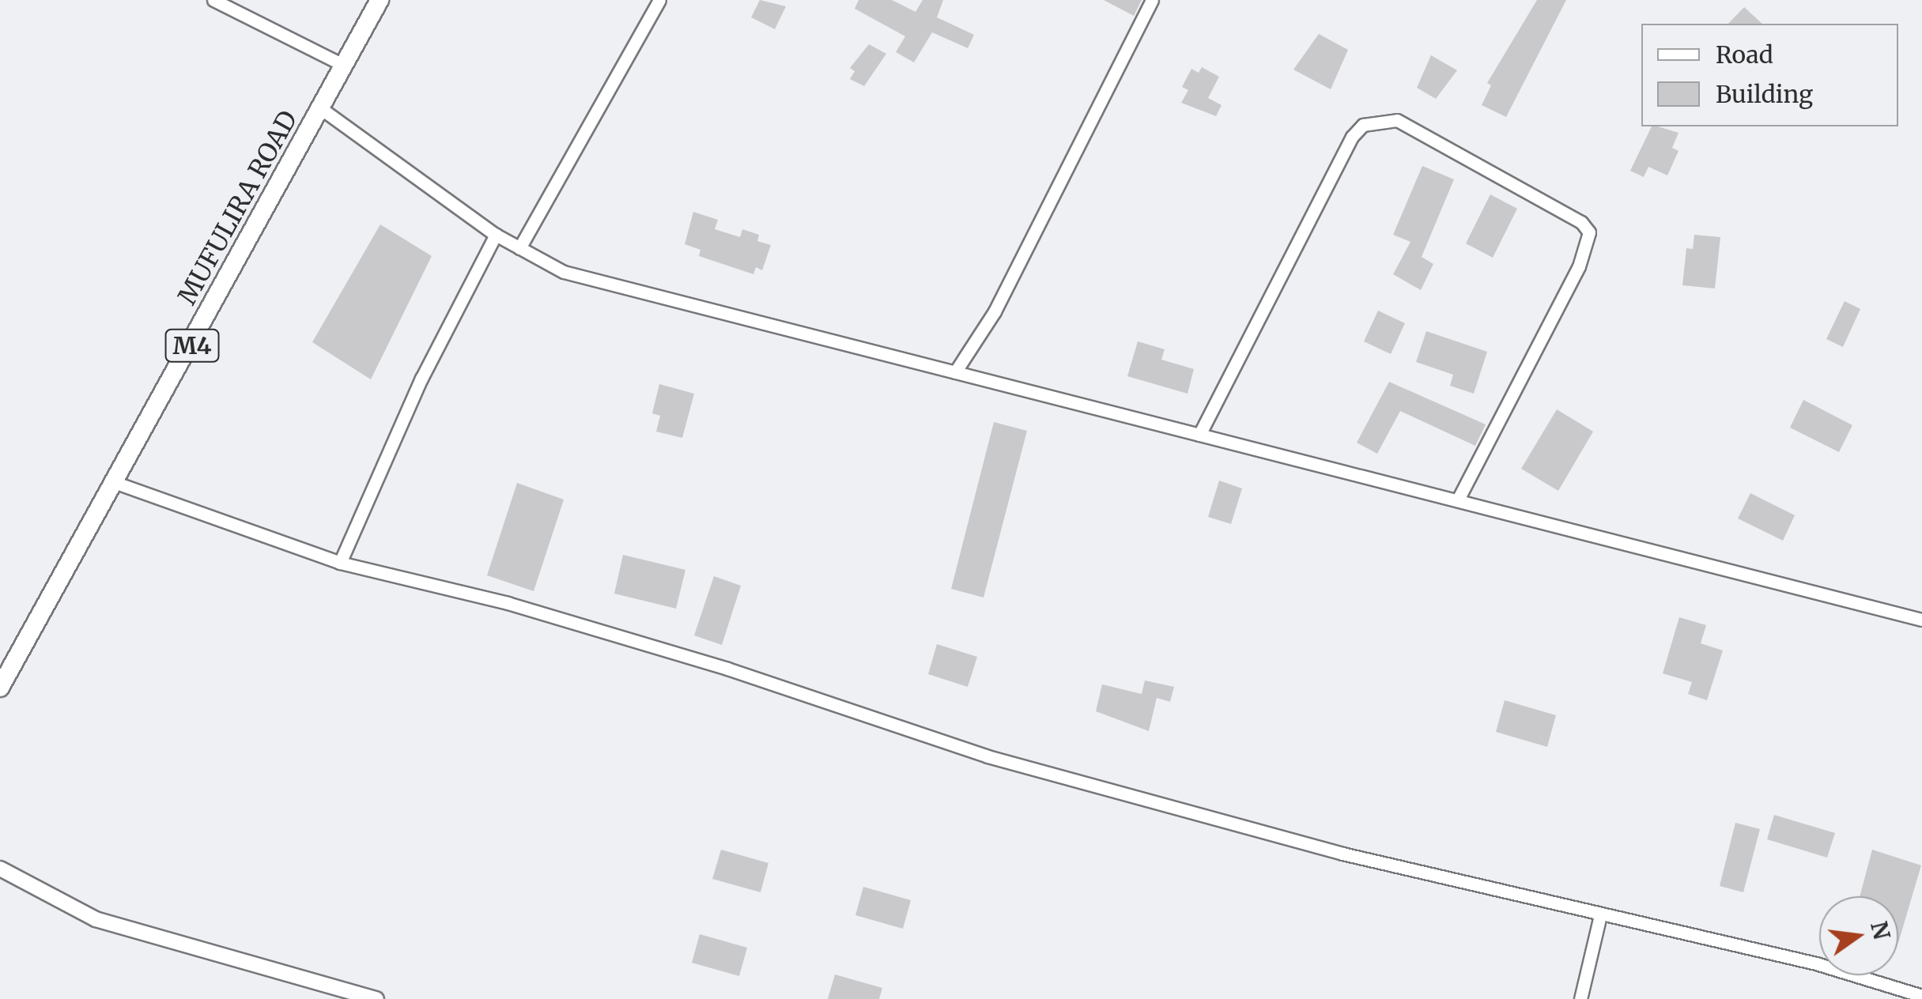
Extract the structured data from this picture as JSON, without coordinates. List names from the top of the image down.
{
  "streets": {
    "main road": ["MUFULIRA ROAD", "M4"]
  },
  "legend": ["Road", "Building"],
  "north": "right"
}
